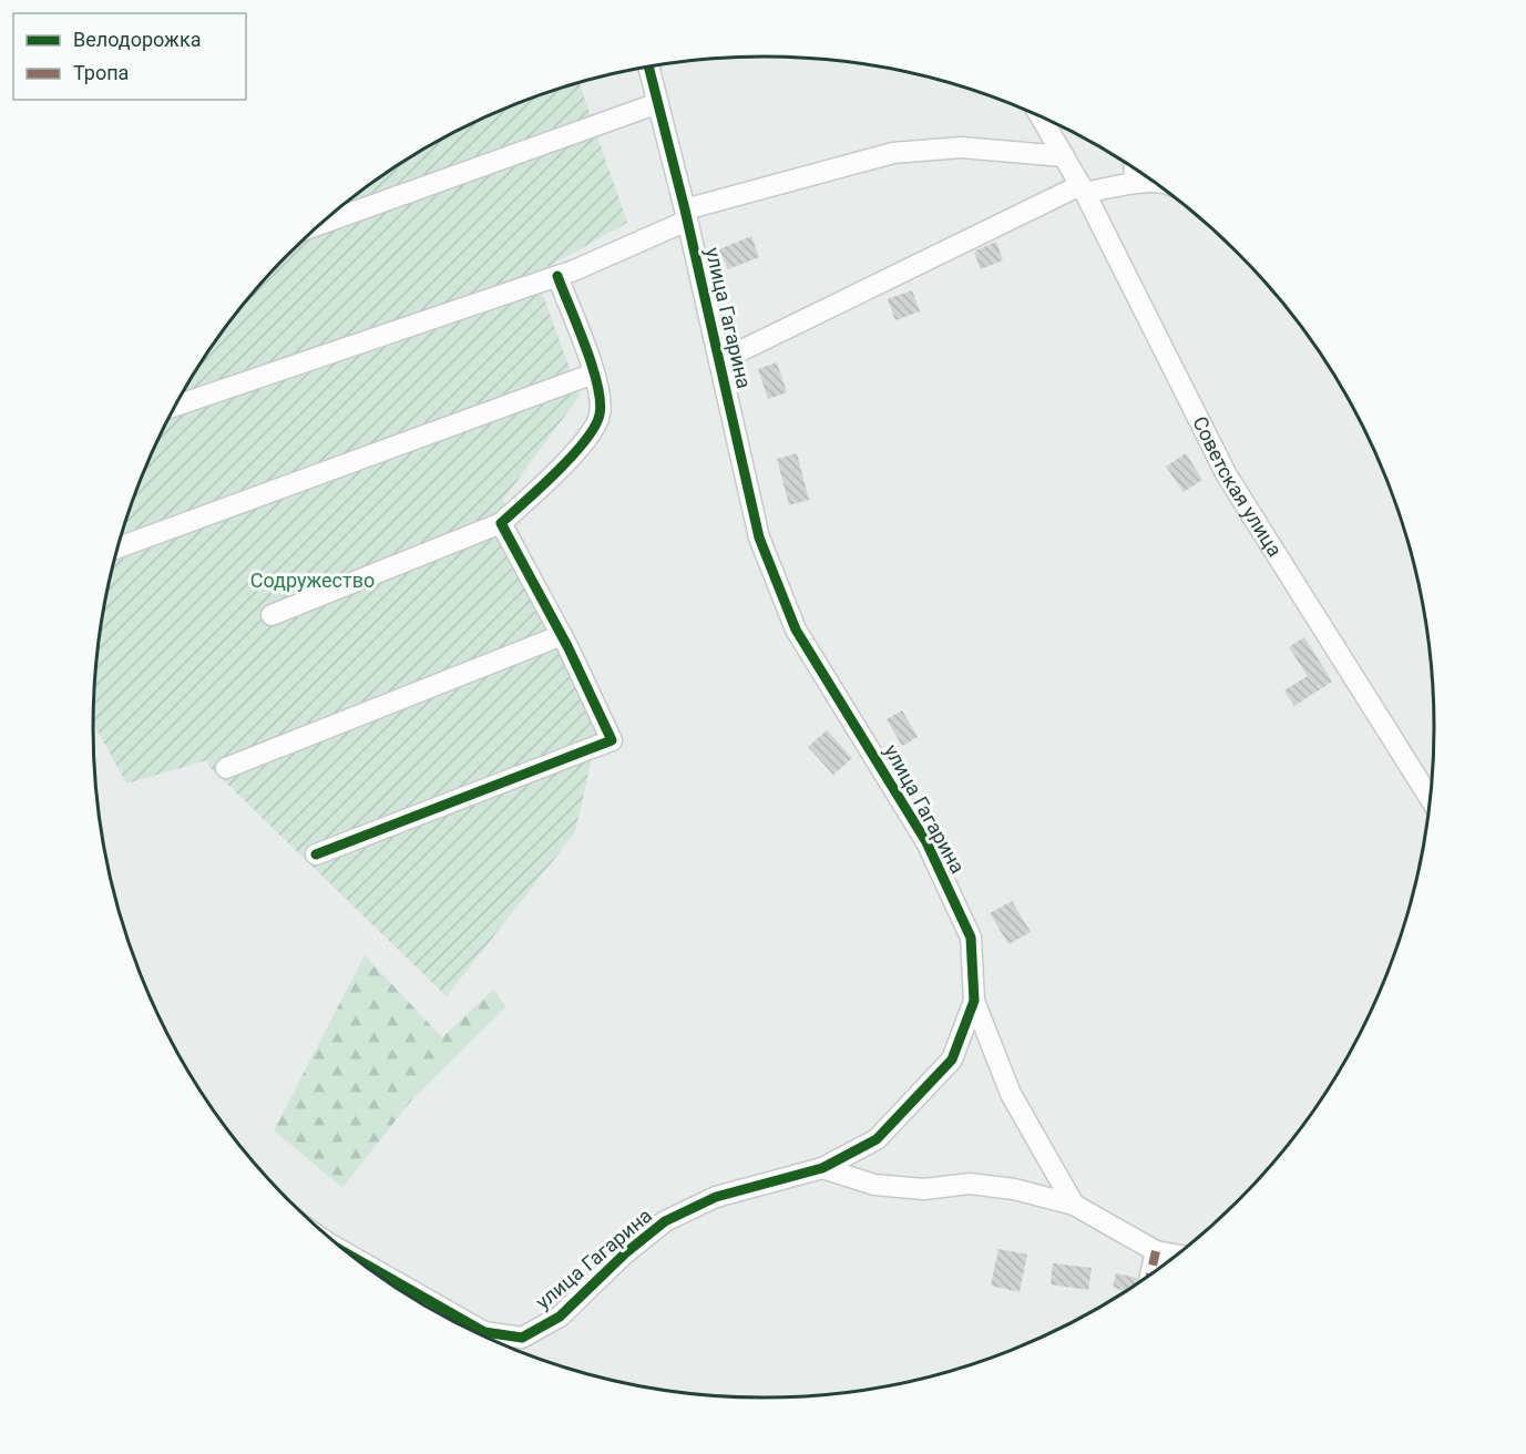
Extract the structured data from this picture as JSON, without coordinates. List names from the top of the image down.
{
  "streets": {
    "street": ["улица Гагарина", "Советская улица"]
  },
  "parks": ["Содружество"],
  "legend": ["Велодорожка", "Тропа"]
}
